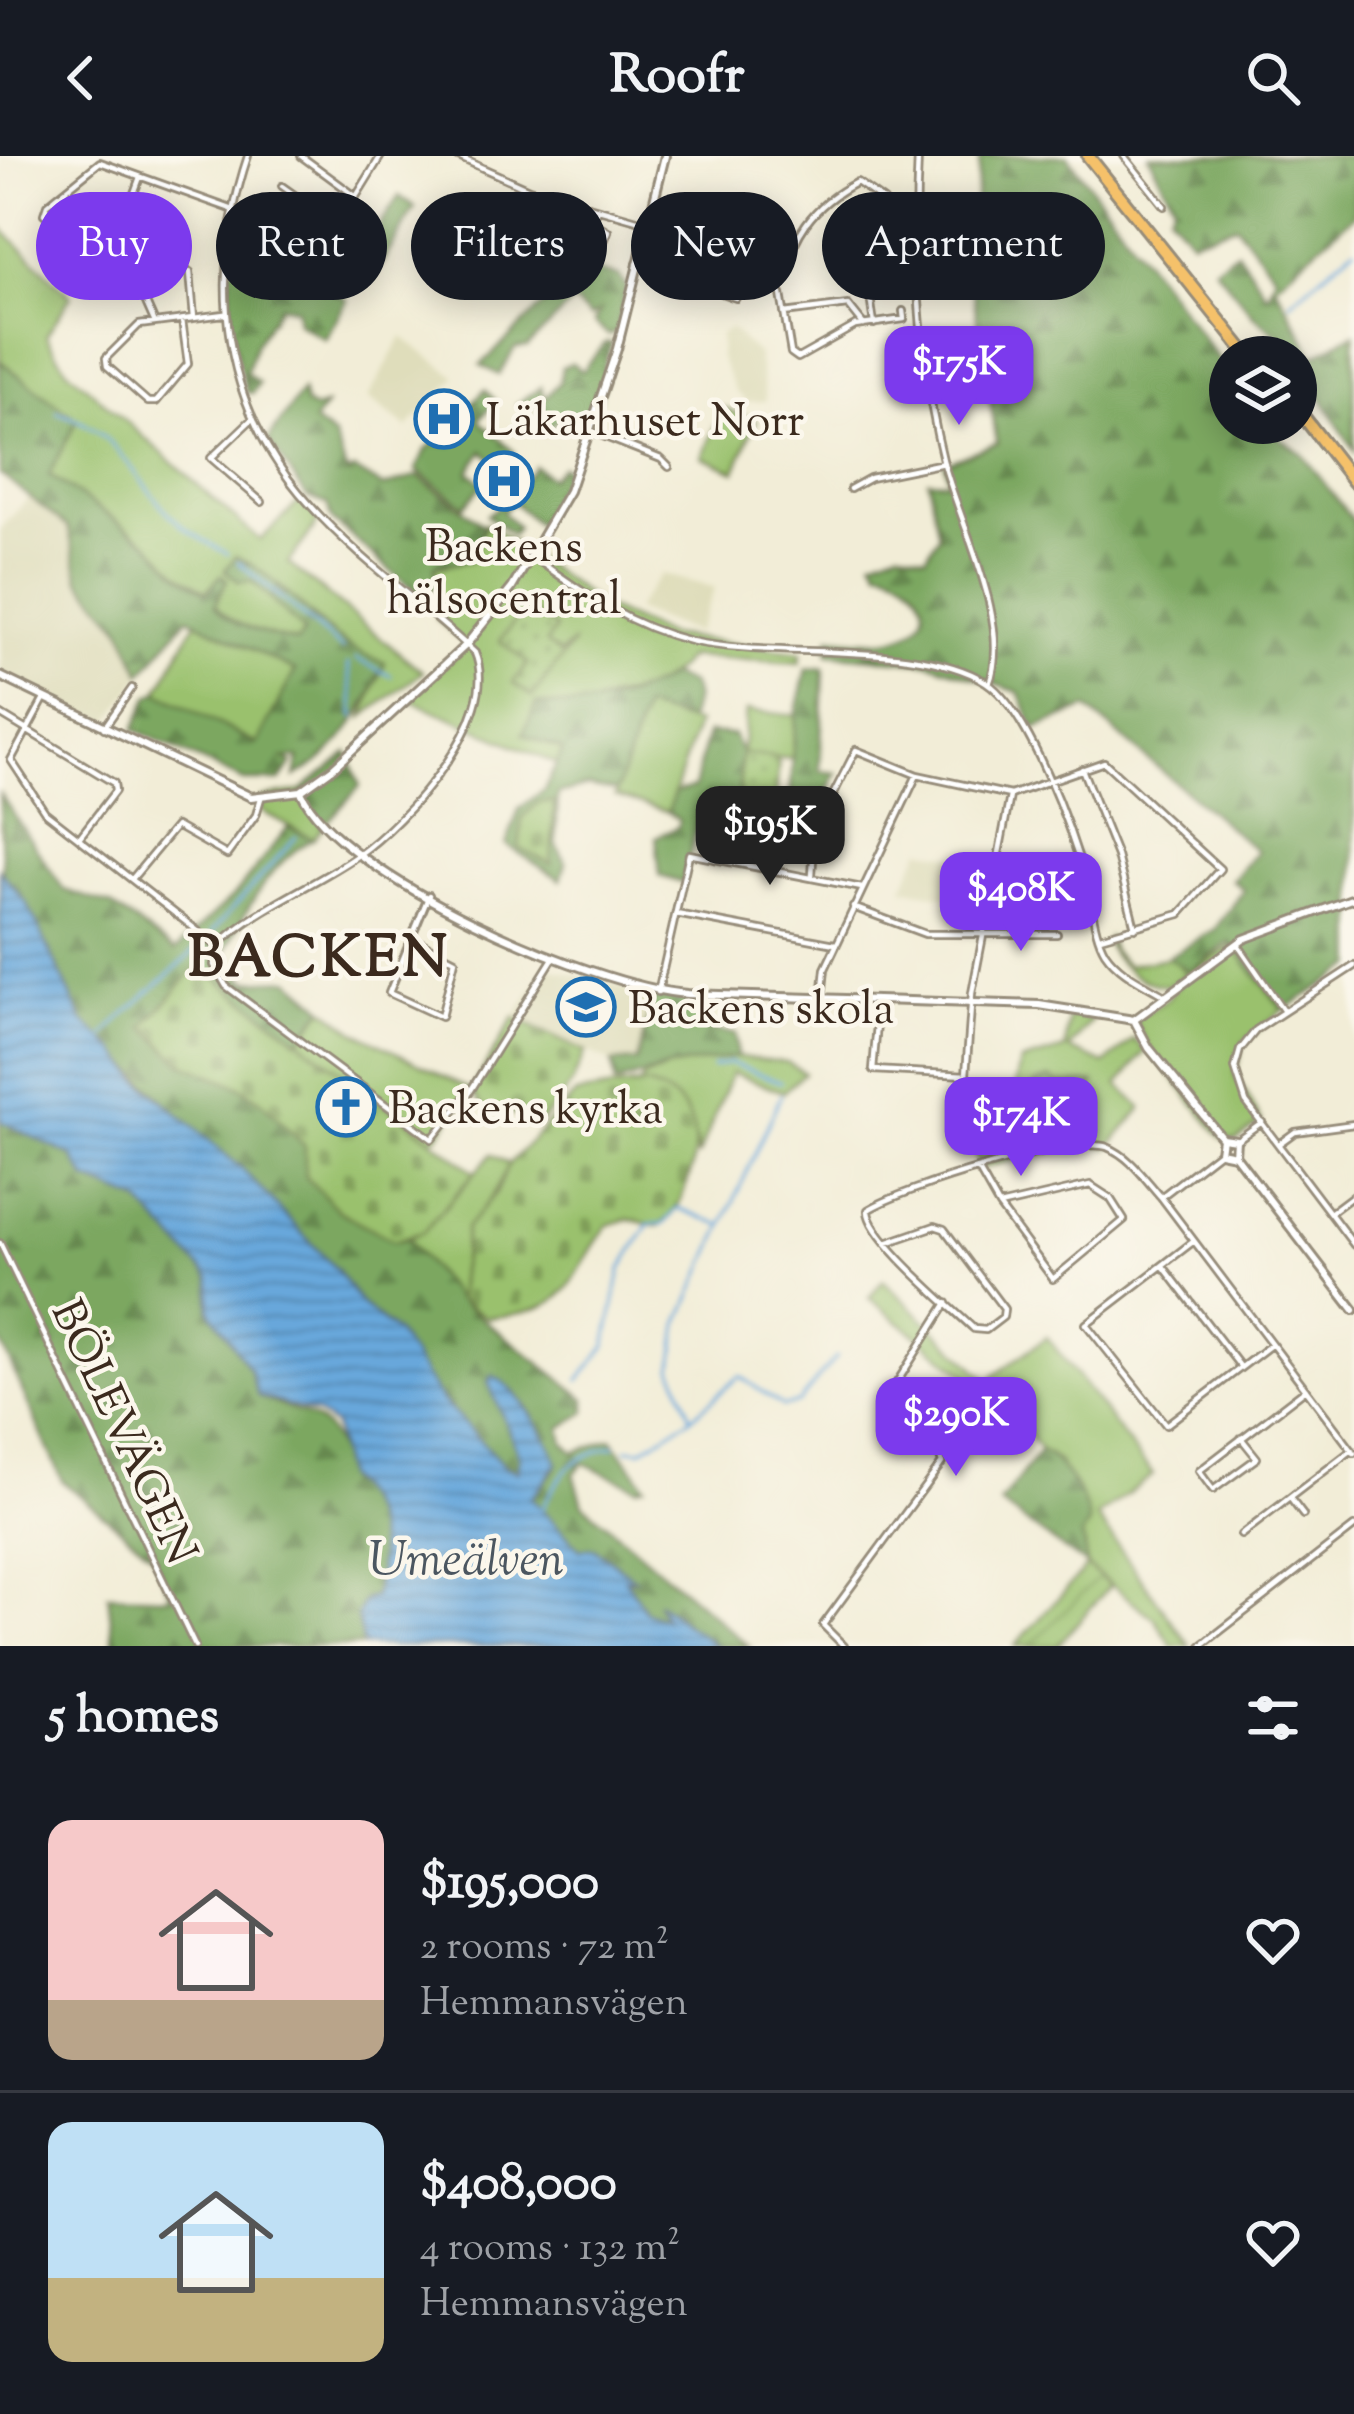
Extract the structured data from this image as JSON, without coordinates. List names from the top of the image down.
{
  "streets": {
    "street": ["BÖLEVÄGEN"]
  },
  "districts": ["BACKEN"],
  "water": ["Umeälven"],
  "places": {
    "hospital": ["Läkarhuset Norr", "Backens hälsocentral"],
    "school or university": ["Backens skola"],
    "church": ["Backens kyrka"]
  },
  "page": {
    "header": "Roofr",
    "chip": [
      "Buy",
      "Rent",
      "Filters",
      "New",
      "Apartment"
    ],
    "price": [
      "$175K",
      "$195K",
      "$408K",
      "$174K",
      "$290K"
    ],
    "heading": "5 homes",
    "list": [
      {
        "name": "$195,000",
        "note": "2 rooms · 72 m² · Hemmansvägen"
      },
      {
        "name": "$408,000",
        "note": "4 rooms · 132 m² · Hemmansvägen"
      }
    ]
  }
}
